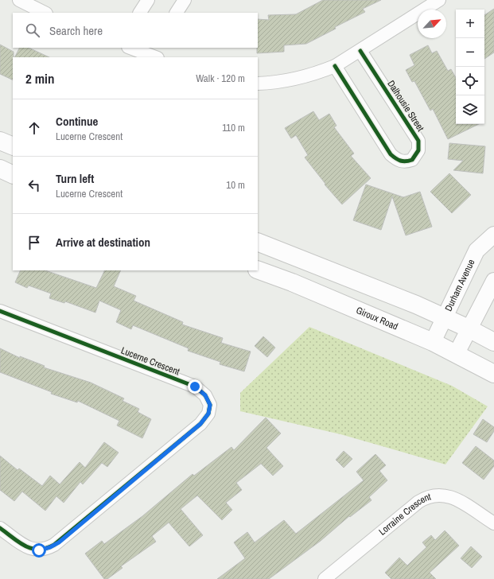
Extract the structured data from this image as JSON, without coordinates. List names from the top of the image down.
{
  "streets": {
    "main road": ["Giroux Road"],
    "street": [
      "Dalhousie Street",
      "Durham Avenue",
      "Lucerne Crescent",
      "Lorraine Crescent"
    ]
  },
  "crossings": [
    ["Durham Avenue", "Giroux Road"]
  ],
  "north": "top right",
  "page": {
    "map_buttons": ["+", "−"],
    "search": "Search here",
    "heading": ["2 min", "Walk · 120 m"],
    "list": [
      ["Continue", "Lucerne Crescent", "110 m"],
      ["Turn left", "Lucerne Crescent", "10 m"],
      "Arrive at destination"
    ]
  }
}
